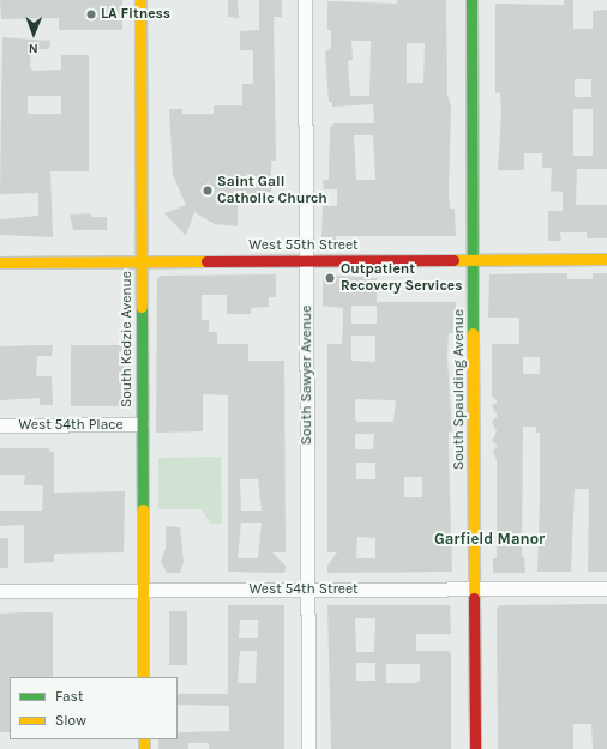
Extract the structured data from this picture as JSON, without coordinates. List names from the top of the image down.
{
  "streets": {
    "main road": ["West 55th Street", "South Kedzie Avenue", "South Spaulding Avenue"],
    "street": ["South Sawyer Avenue", "West 54th Place", "West 54th Street"]
  },
  "crossings": [
    ["West 55th Street", "South Kedzie Avenue"],
    ["West 55th Street", "South Sawyer Avenue"],
    ["West 55th Street", "South Spaulding Avenue"],
    ["South Kedzie Avenue", "West 54th Place"],
    ["South Kedzie Avenue", "West 54th Street"],
    ["South Sawyer Avenue", "West 54th Street"],
    ["South Spaulding Avenue", "West 54th Street"]
  ],
  "districts": ["Garfield Manor"],
  "places": ["LA Fitness", "Saint Gall Catholic Church", "Outpatient Recovery Services"],
  "legend": ["Fast", "Slow"],
  "north": "bottom"
}
